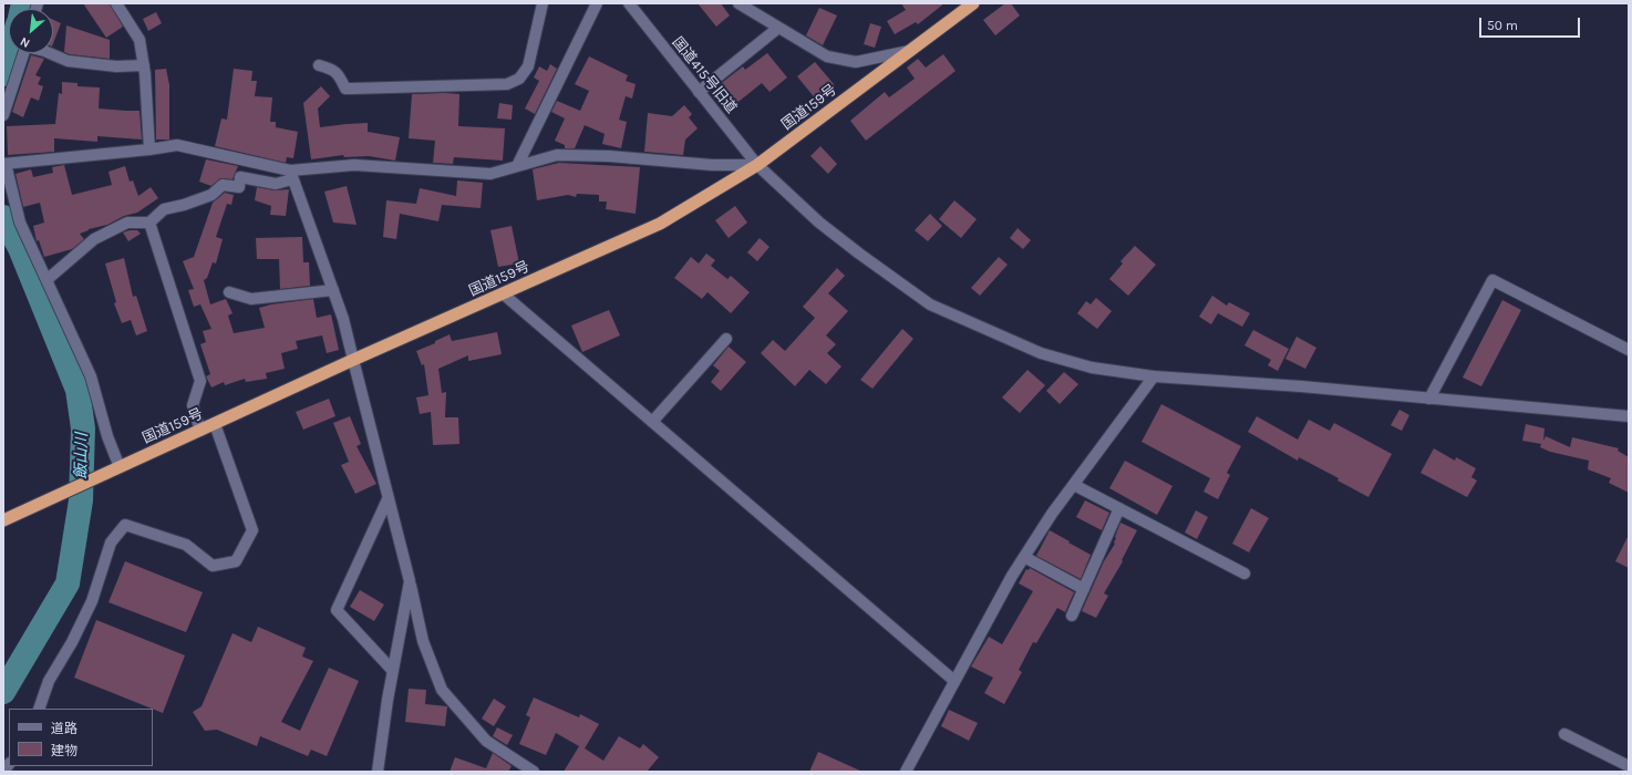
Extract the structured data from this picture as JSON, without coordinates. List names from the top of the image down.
{
  "streets": {
    "highway": ["国道159号"],
    "street": ["国道415号旧道"]
  },
  "crossings": [
    ["国道415号旧道", "国道159号"]
  ],
  "water": ["飯山川"],
  "legend": ["道路", "建物"],
  "scale_bar": "50 m",
  "north": "bottom left"
}
